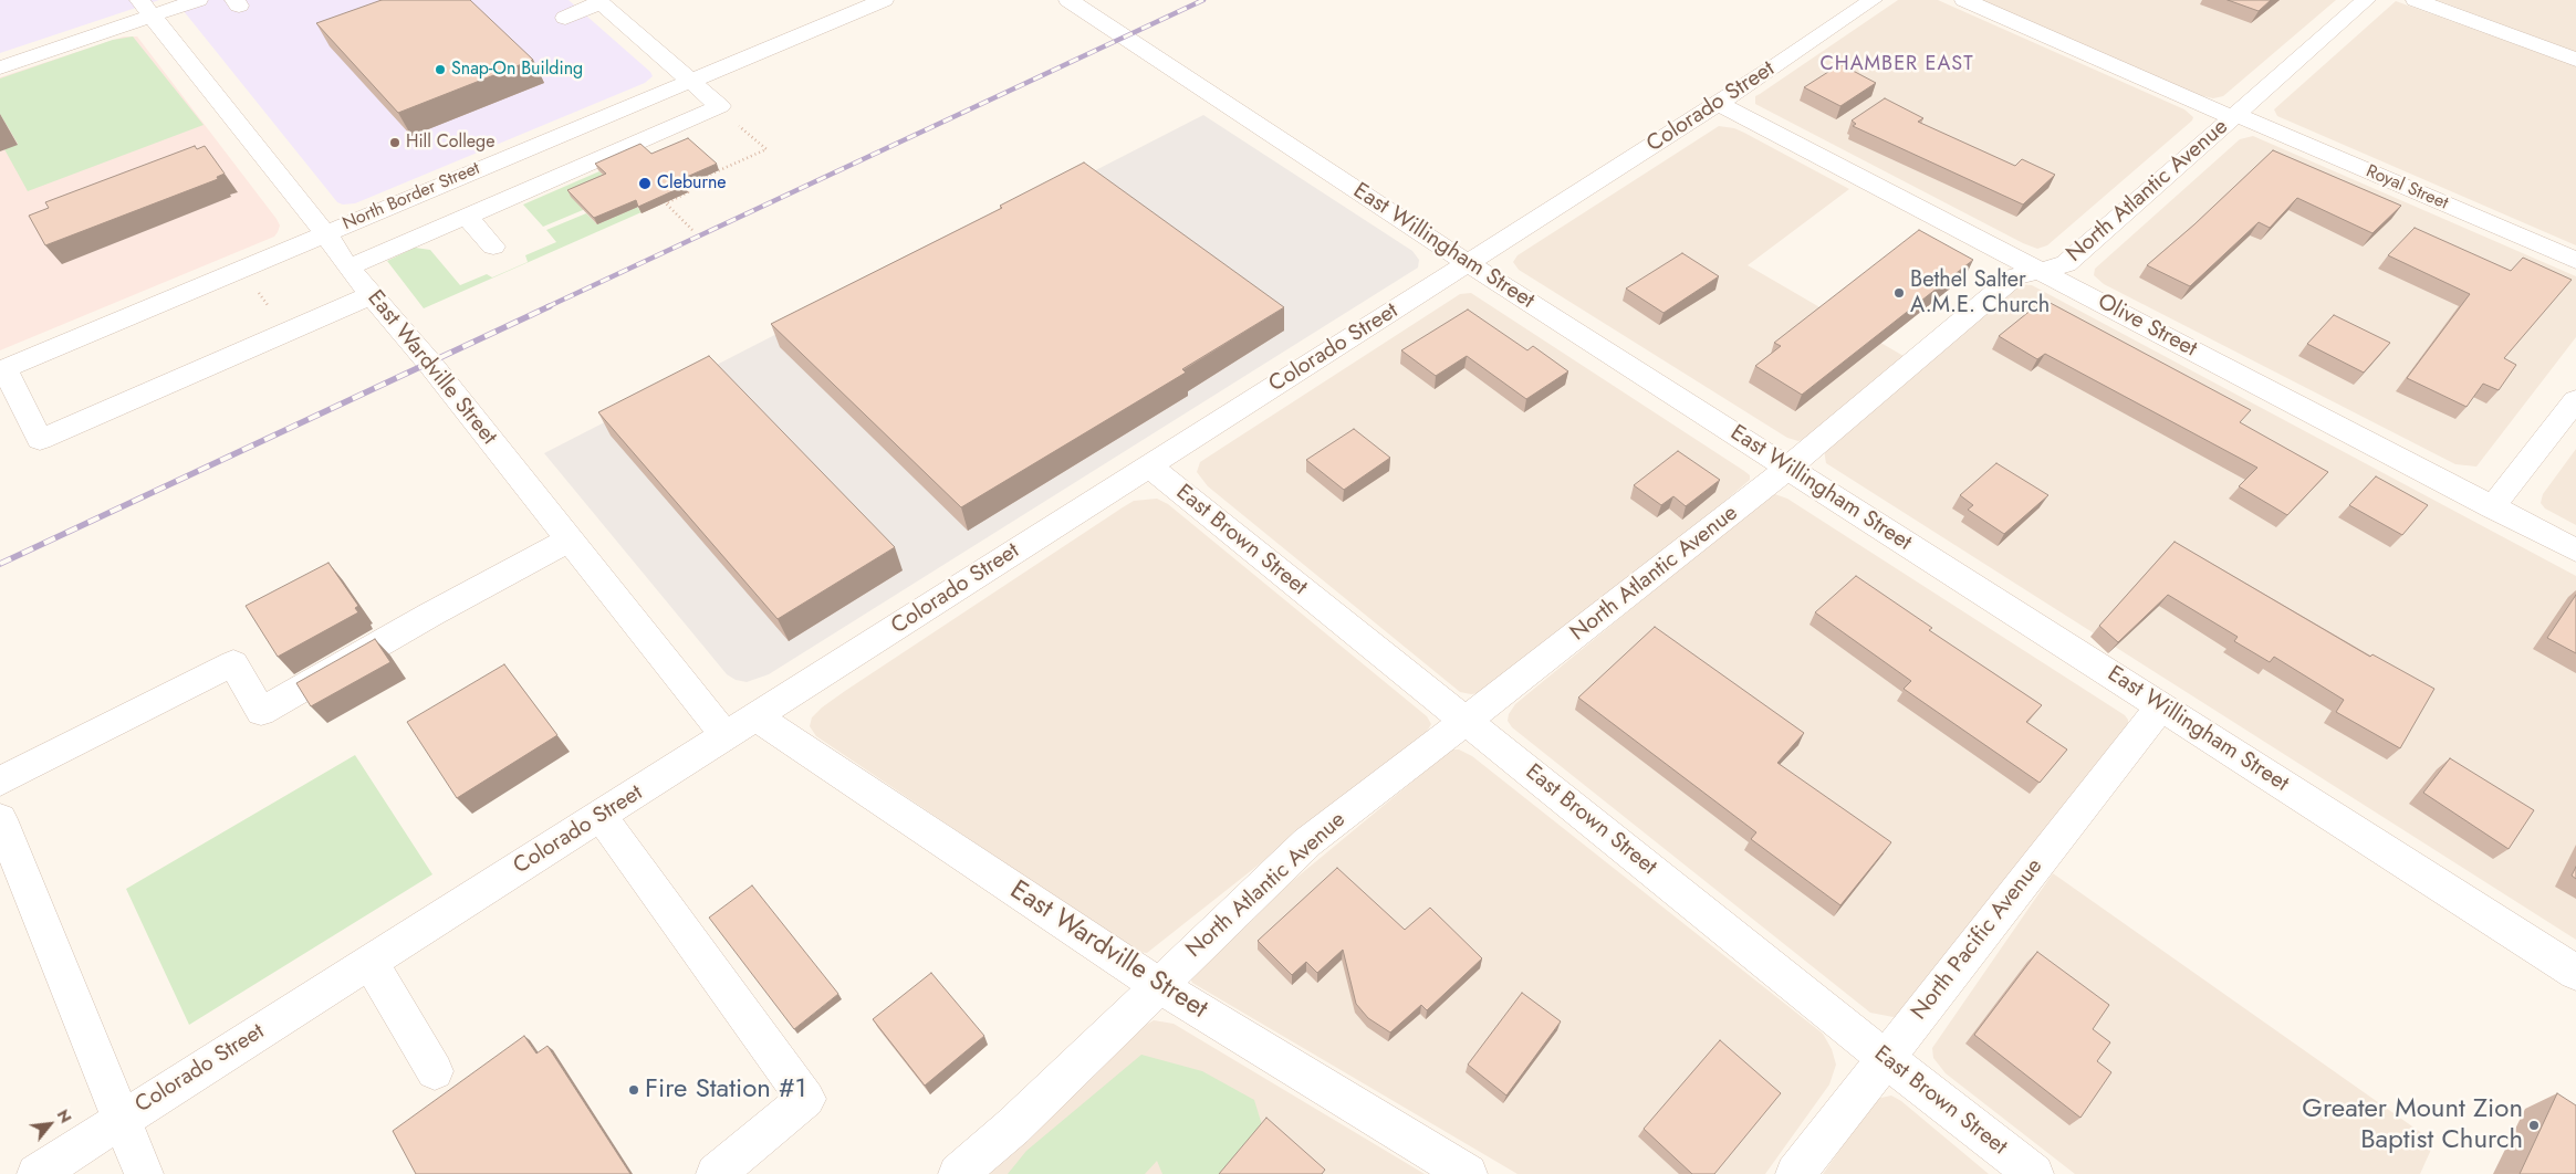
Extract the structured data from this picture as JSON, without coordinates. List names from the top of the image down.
{
  "streets": {
    "street": [
      "Colorado Street",
      "Royal Street",
      "North Atlantic Avenue",
      "North Border Street",
      "East Willingham Street",
      "Olive Street",
      "East Wardville Street",
      "East Brown Street",
      "North Pacific Avenue"
    ]
  },
  "crossings": [
    ["Colorado Street", "East Willingham Street"],
    ["Colorado Street", "Olive Street"],
    ["Colorado Street", "East Wardville Street"],
    ["Colorado Street", "East Brown Street"],
    ["Royal Street", "North Atlantic Avenue"],
    ["North Atlantic Avenue", "East Willingham Street"],
    ["North Atlantic Avenue", "Olive Street"],
    ["North Atlantic Avenue", "East Wardville Street"],
    ["North Atlantic Avenue", "East Brown Street"],
    ["North Border Street", "East Wardville Street"],
    ["East Willingham Street", "North Pacific Avenue"],
    ["East Brown Street", "North Pacific Avenue"]
  ],
  "districts": ["CHAMBER EAST"],
  "places": [
    "Snap-On Building",
    "Hill College",
    "Cleburne",
    "Bethel Salter A.M.E. Church",
    "Fire Station #1",
    "Greater Mount Zion Baptist Church"
  ],
  "north": "top right"
}
